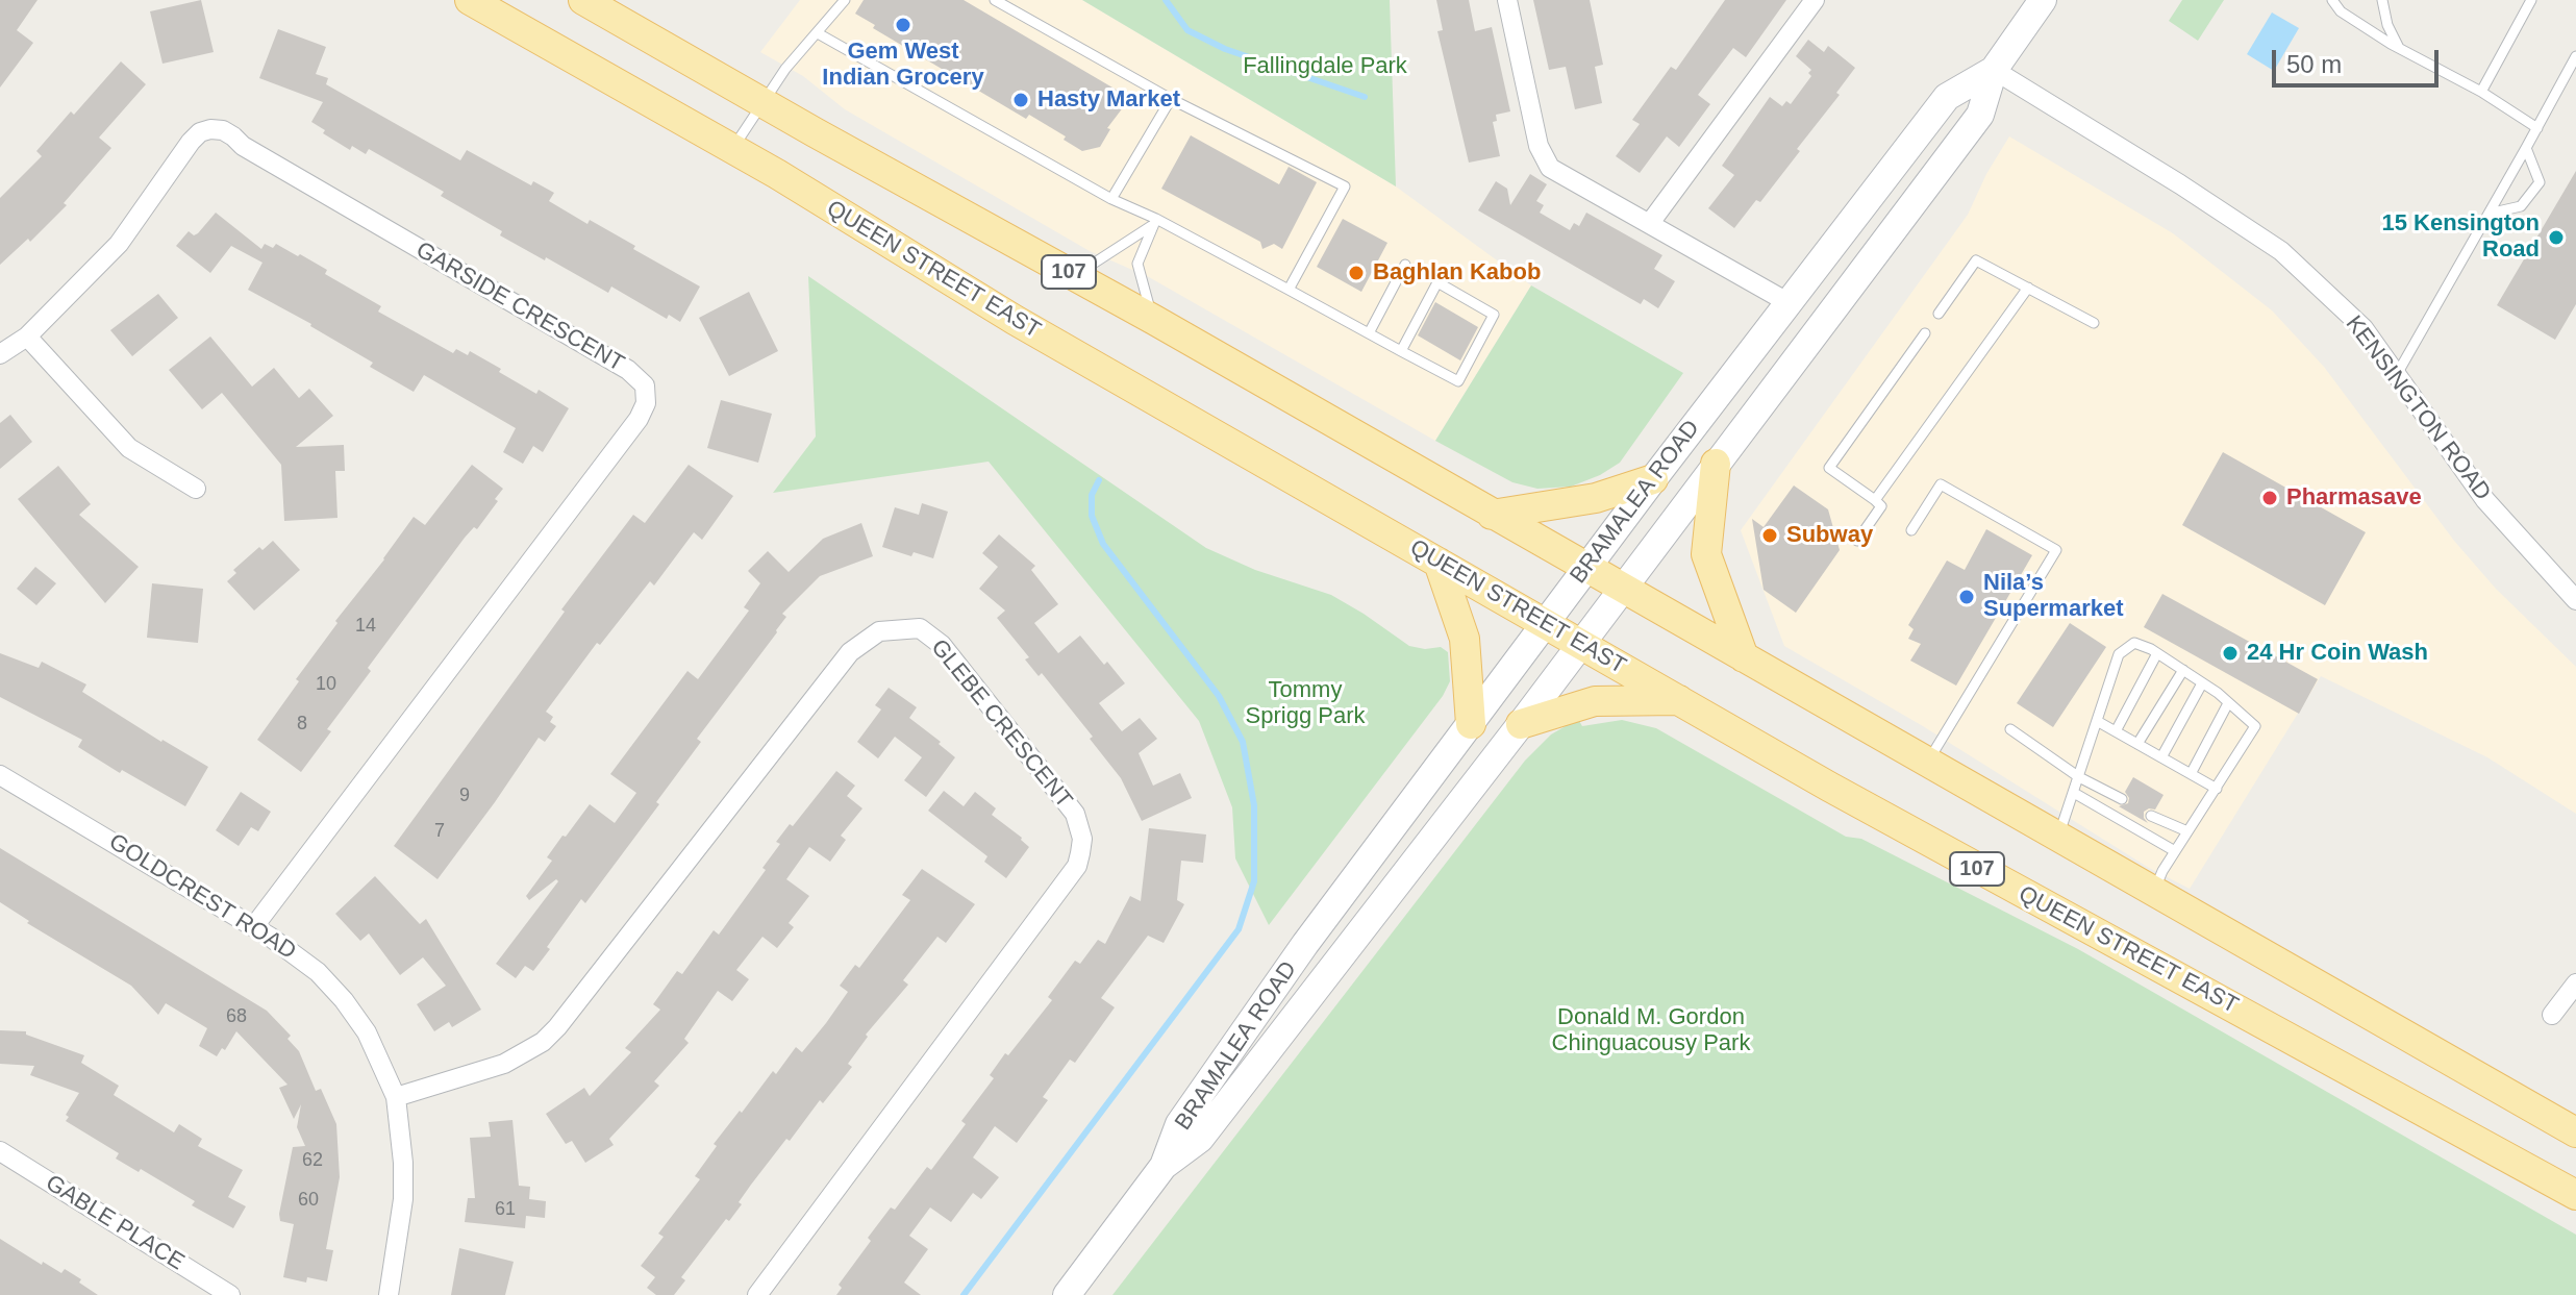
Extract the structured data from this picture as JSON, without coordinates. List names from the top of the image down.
{
  "streets": {
    "main road": ["QUEEN STREET EAST", "107", "BRAMALEA ROAD"],
    "street": [
      "GARSIDE CRESCENT",
      "KENSINGTON ROAD",
      "GLEBE CRESCENT",
      "GOLDCREST ROAD",
      "GABLE PLACE"
    ]
  },
  "crossings": [
    ["QUEEN STREET EAST", "BRAMALEA ROAD"],
    ["107", "BRAMALEA ROAD"],
    ["GARSIDE CRESCENT", "GOLDCREST ROAD"],
    ["KENSINGTON ROAD", "BRAMALEA ROAD"],
    ["GLEBE CRESCENT", "GOLDCREST ROAD"]
  ],
  "parks": ["Fallingdale Park", "Tommy Sprigg Park", "Donald M. Gordon Chinguacousy Park"],
  "places": [
    "Gem West Indian Grocery",
    "Hasty Market",
    "15 Kensington Road",
    "Baghlan Kabob",
    "Pharmasave",
    "Subway",
    "Nila’s Supermarket",
    "24 Hr Coin Wash"
  ],
  "house_numbers": [
    "14",
    "10",
    "8",
    "9",
    "7",
    "68",
    "62",
    "60",
    "61"
  ],
  "scale_bar": "50 m"
}
